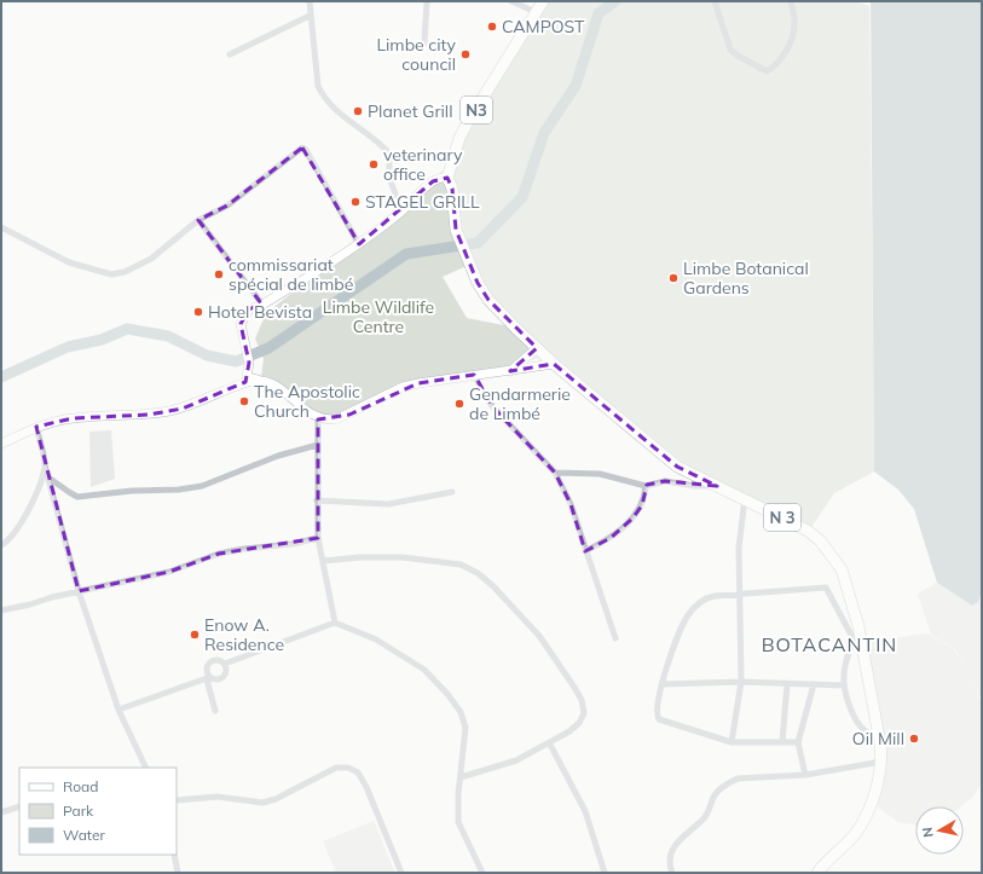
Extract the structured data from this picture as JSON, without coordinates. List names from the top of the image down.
{
  "streets": {
    "highway": ["N3", "N 3"]
  },
  "crossings": [
    ["N3", "N 3"]
  ],
  "districts": ["BOTACANTIN"],
  "parks": ["Limbe Wildlife Centre"],
  "places": [
    "CAMPOST",
    "Limbe city council",
    "Planet Grill",
    "veterinary office",
    "STAGEL GRILL",
    "commissariat spécial de limbé",
    "Limbe Botanical Gardens",
    "Hotel Bevista",
    "The Apostolic Church",
    "Gendarmerie de Limbé",
    "Enow A. Residence",
    "Oil Mill"
  ],
  "legend": ["Road", "Park", "Water"],
  "north": "left"
}
